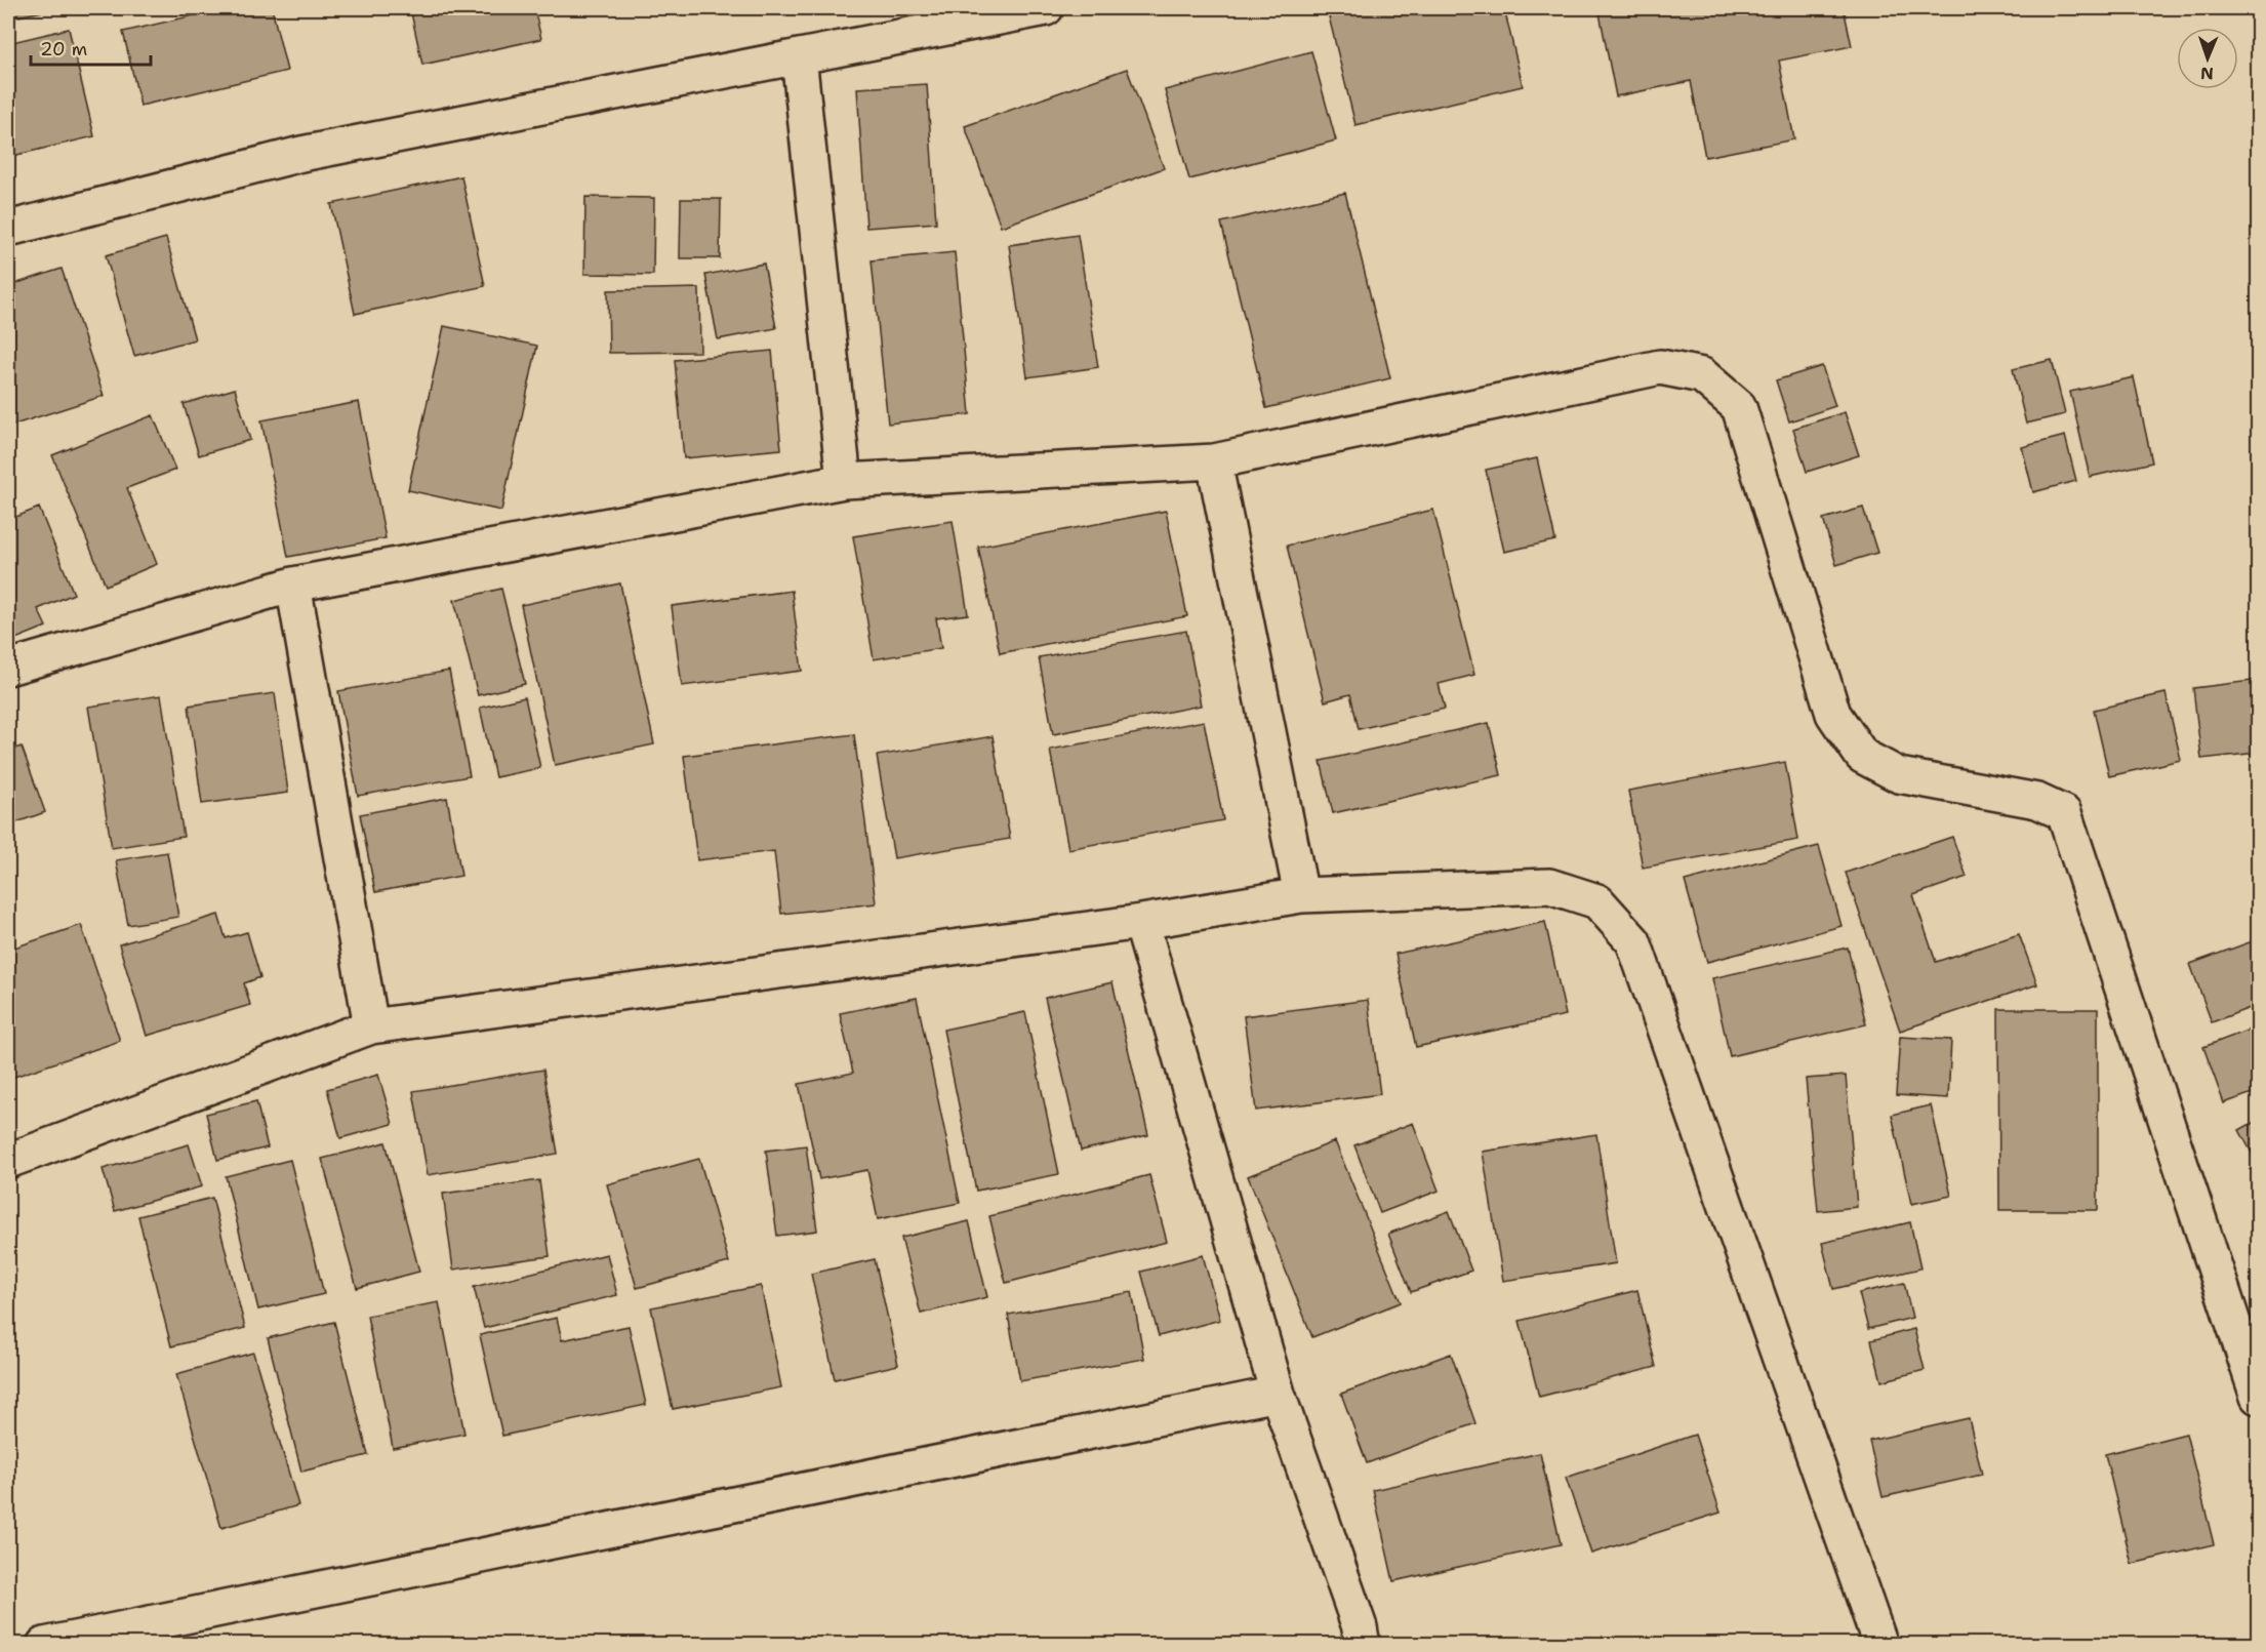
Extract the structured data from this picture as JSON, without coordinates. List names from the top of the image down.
{
  "scale_bar": "20 m",
  "north": "bottom"
}
